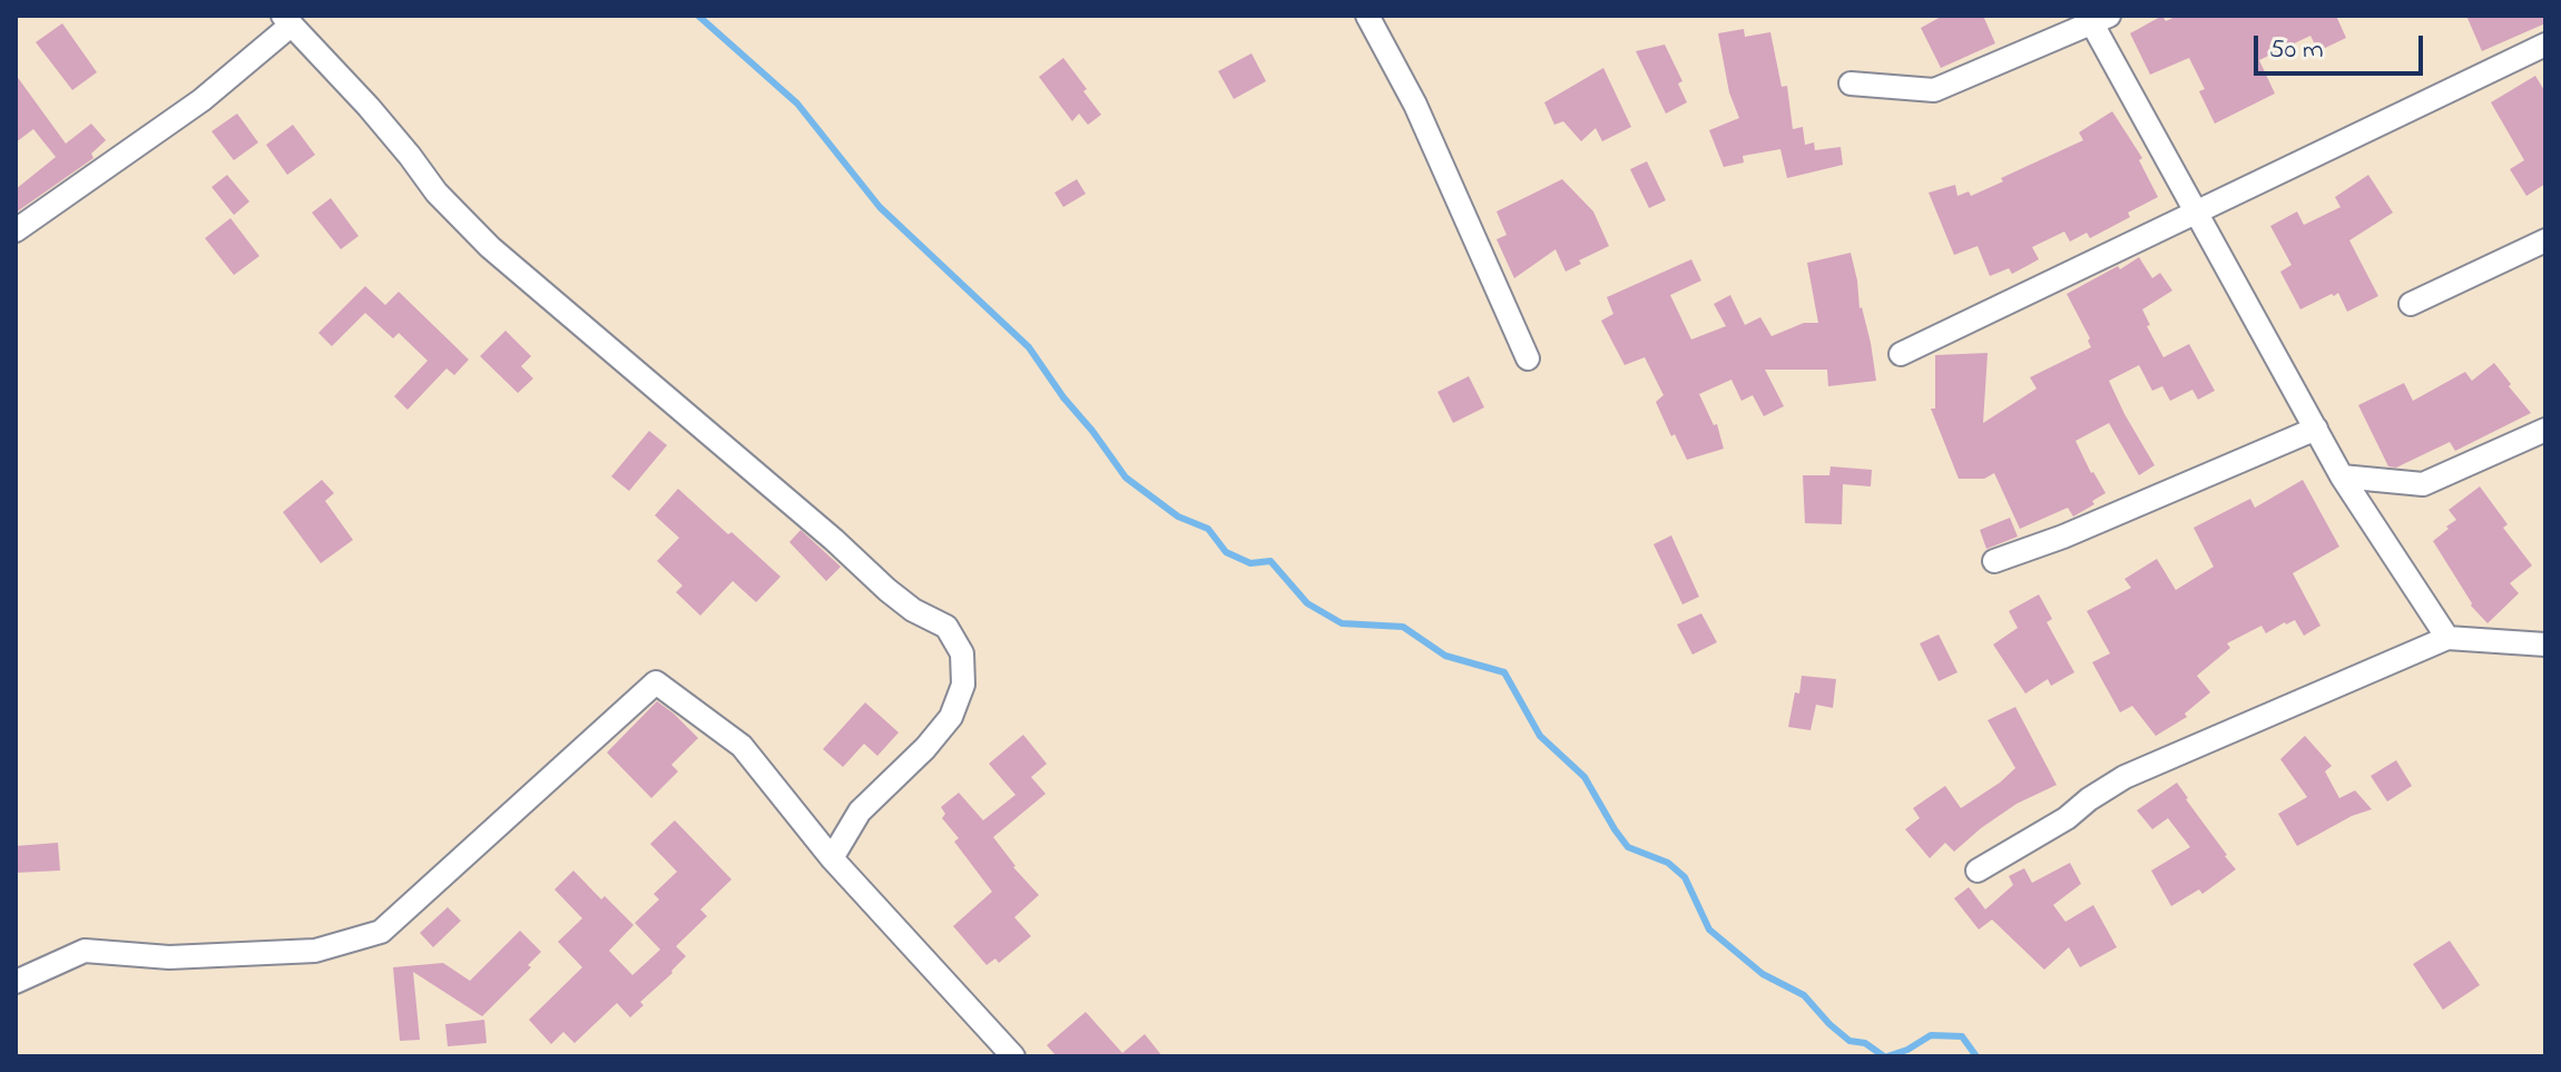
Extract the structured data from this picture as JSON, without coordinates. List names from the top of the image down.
{
  "scale_bar": "50 m"
}
